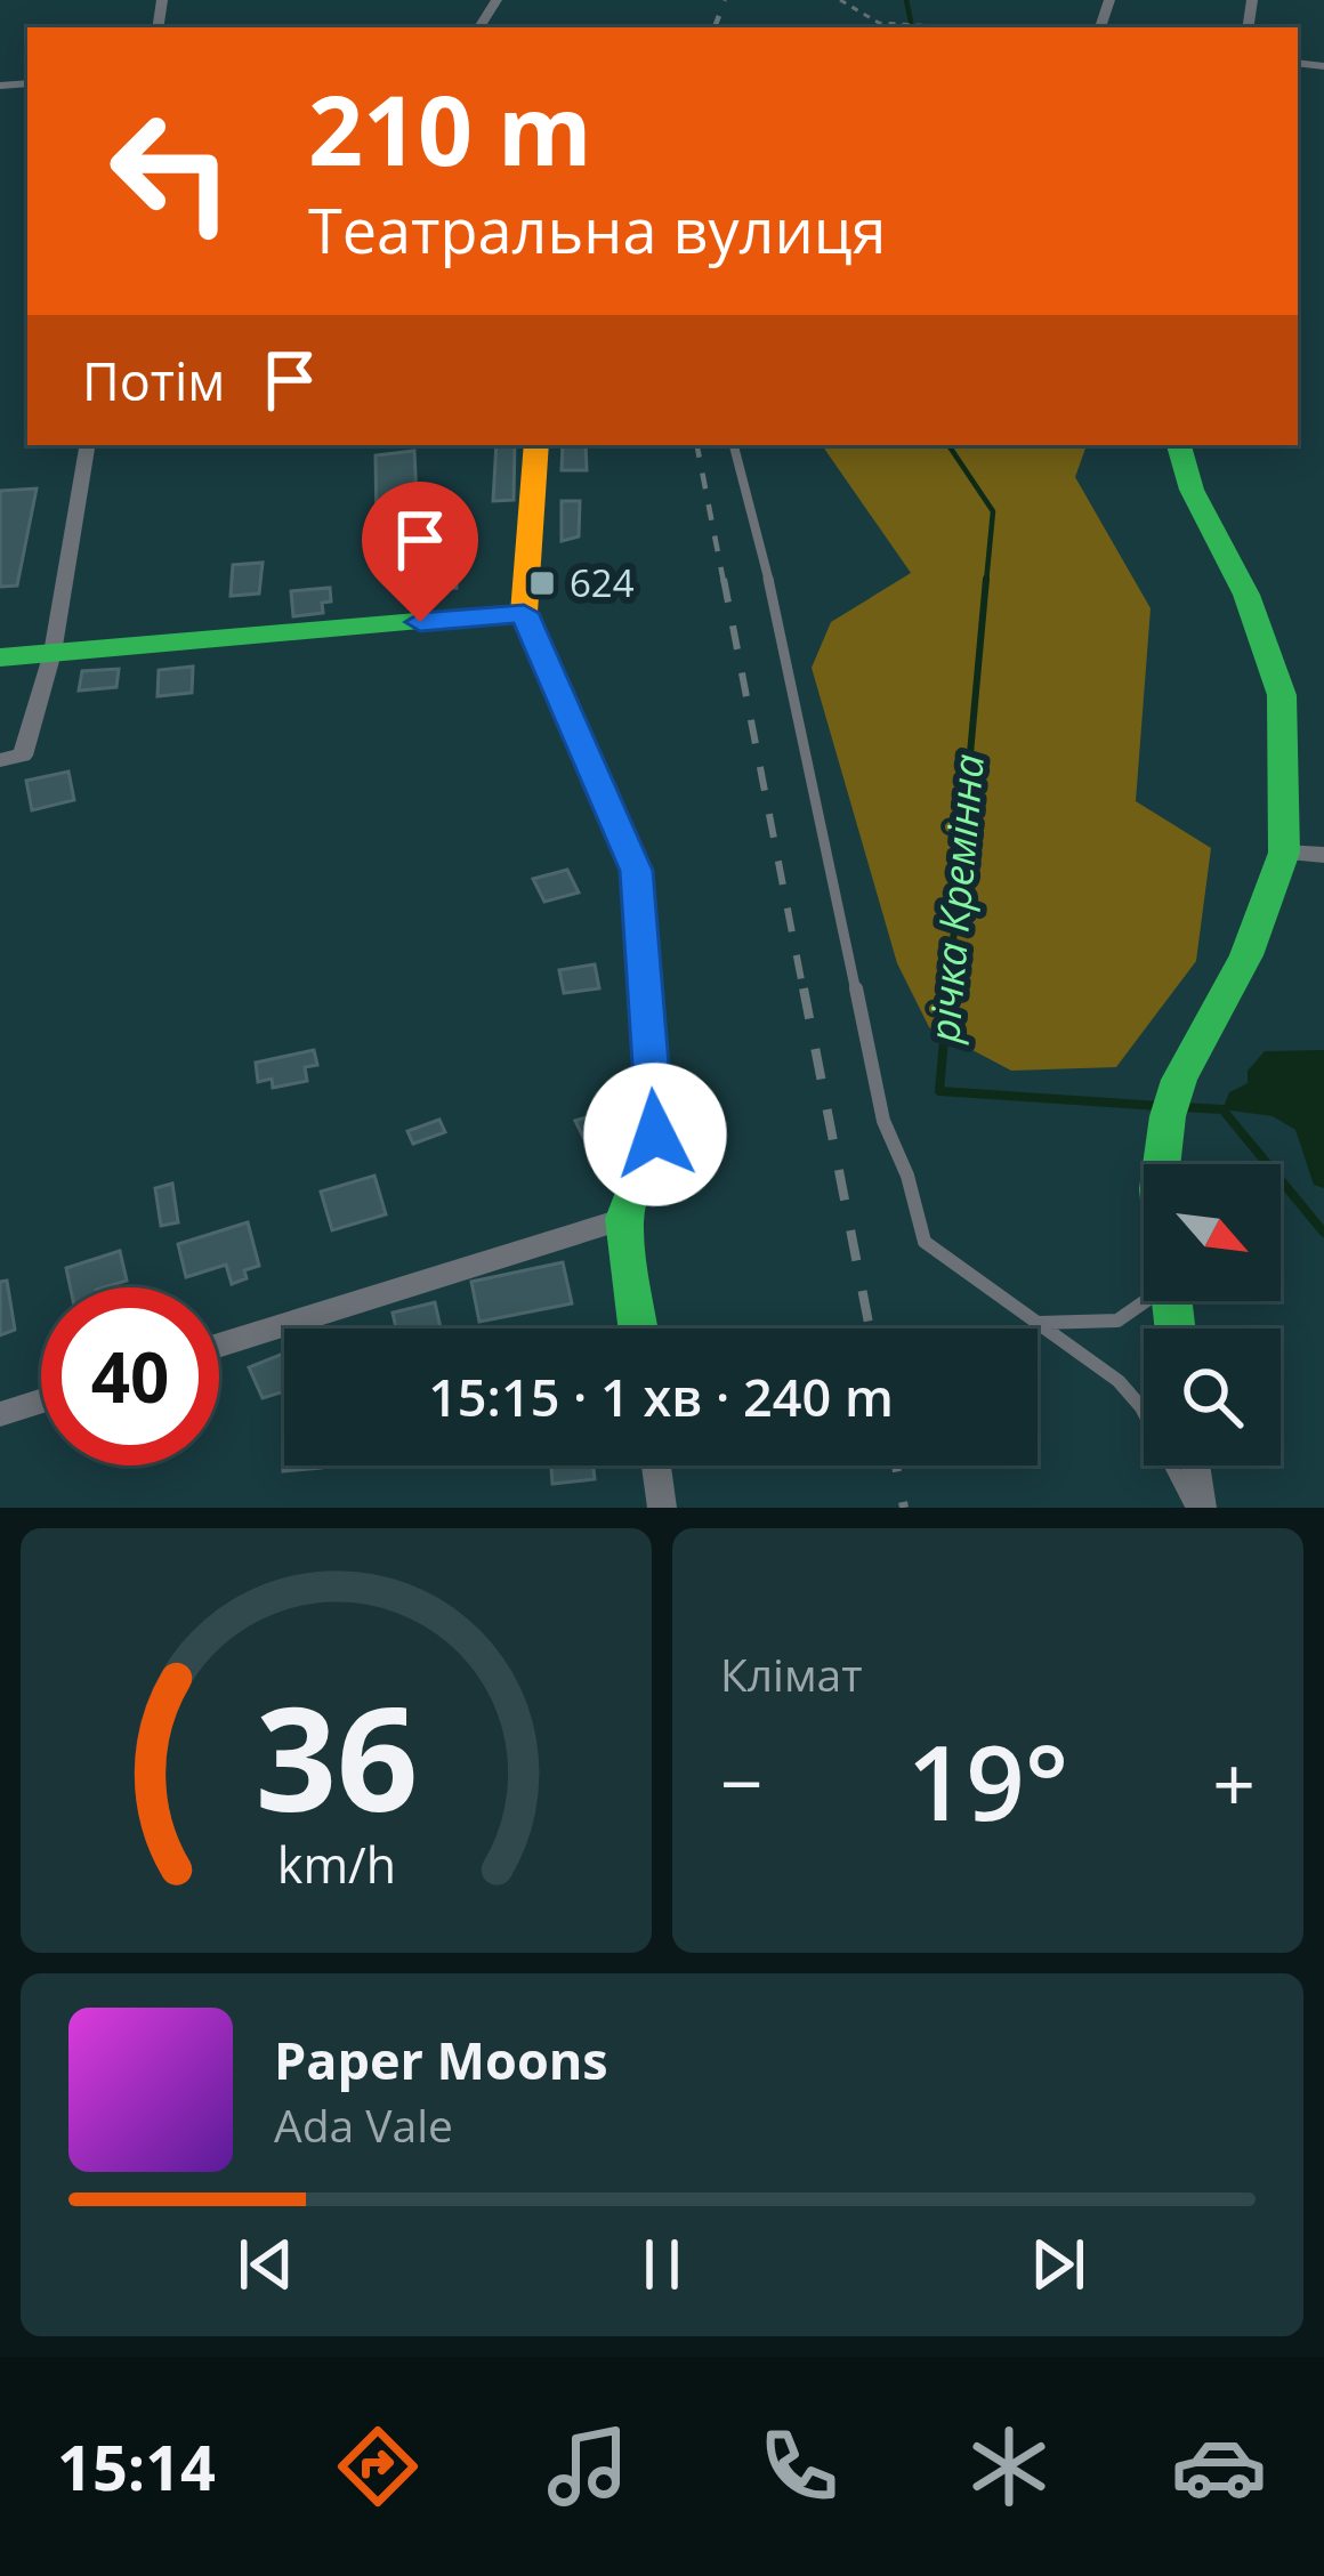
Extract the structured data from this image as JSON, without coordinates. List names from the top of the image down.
{
  "water": ["річка Кремінна"],
  "places": {
    "transit": ["624"]
  },
  "north": "bottom right",
  "page": {
    "turn": ["210 m", "Театральна вулиця"],
    "then": "Потім",
    "limit": "40",
    "trip": "15:15 · 1 хв · 240 m",
    "tile": "Клімат",
    "heat": ["−", "19°", "+"],
    "song": ["Paper Moons", "Ada Vale"],
    "tabs": "15:14",
    "gauge": ["36", "km/h"]
  }
}
